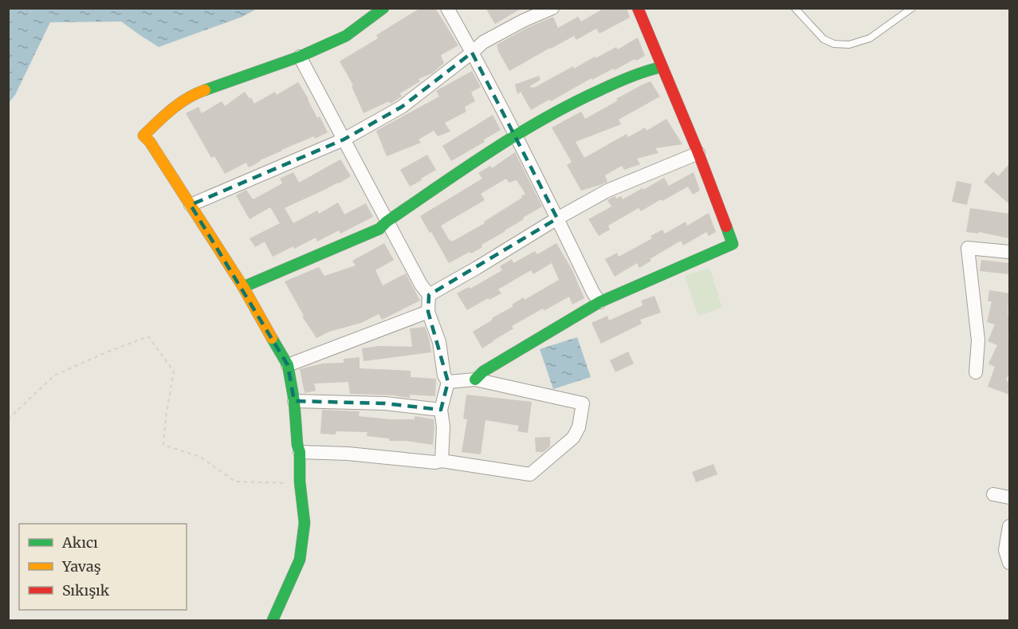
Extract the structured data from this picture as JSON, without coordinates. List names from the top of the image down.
{
  "legend": ["Akıcı", "Yavaş", "Sıkışık"]
}
